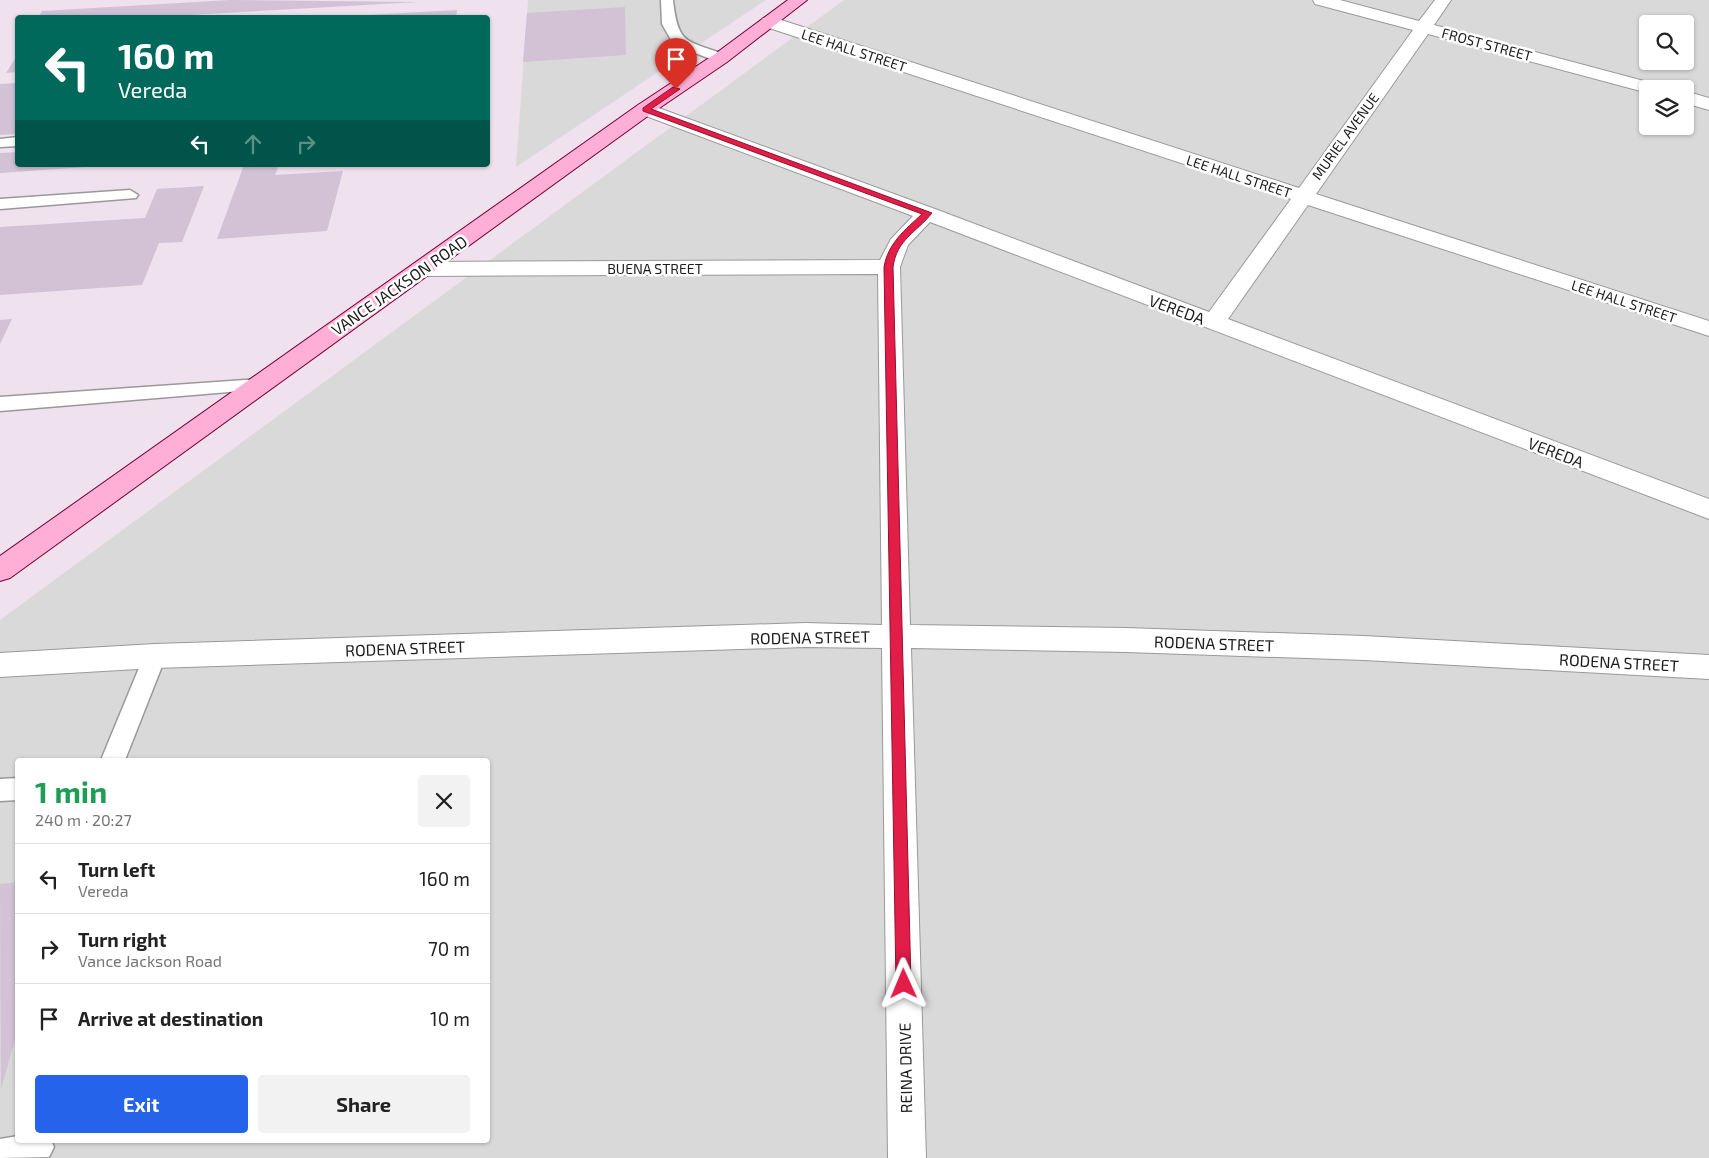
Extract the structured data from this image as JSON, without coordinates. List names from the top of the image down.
{
  "streets": {
    "main road": ["VANCE JACKSON ROAD"],
    "street": [
      "FROST STREET",
      "LEE HALL STREET",
      "MURIEL AVENUE",
      "BUENA STREET",
      "VEREDA",
      "RODENA STREET",
      "REINA DRIVE"
    ]
  },
  "crossings": [
    ["FROST STREET", "MURIEL AVENUE"],
    ["LEE HALL STREET", "MURIEL AVENUE"],
    ["LEE HALL STREET", "VANCE JACKSON ROAD"],
    ["MURIEL AVENUE", "VEREDA"],
    ["BUENA STREET", "VANCE JACKSON ROAD"],
    ["BUENA STREET", "REINA DRIVE"],
    ["VANCE JACKSON ROAD", "VEREDA"],
    ["VEREDA", "REINA DRIVE"],
    ["RODENA STREET", "REINA DRIVE"]
  ],
  "page": {
    "turn": ["160 m", "Vereda"],
    "heading": ["1 min", "240 m · 20:27"],
    "list": [
      {
        "name": "Turn left",
        "note": "Vereda",
        "value": "160 m"
      },
      {
        "name": "Turn right",
        "note": "Vance Jackson Road",
        "value": "70 m"
      },
      {
        "name": "Arrive at destination",
        "value": "10 m"
      }
    ],
    "buttons": ["Exit", "Share"]
  }
}
